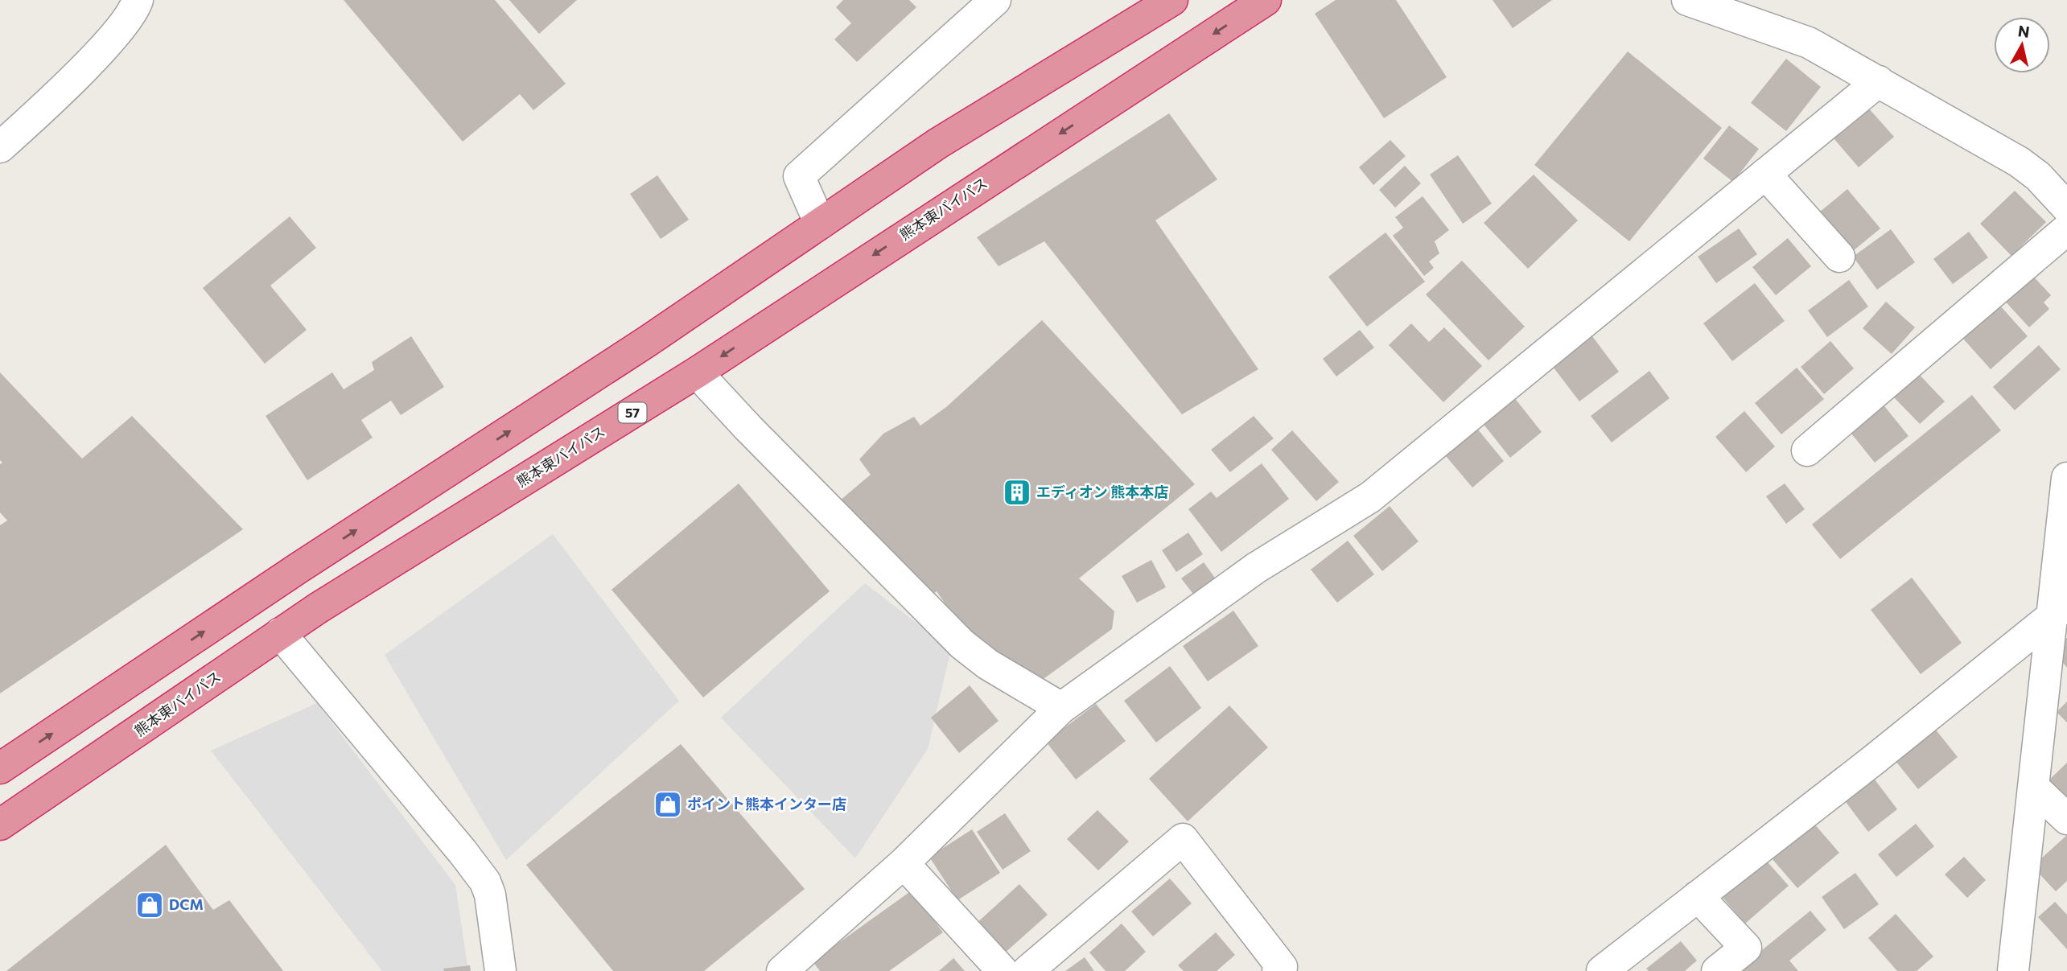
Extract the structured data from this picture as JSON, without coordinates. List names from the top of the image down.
{
  "streets": {
    "highway": ["熊本東バイパス", "57"]
  },
  "places": {
    "building": ["エディオン 熊本本店"],
    "shop": ["ポイント熊本インター店", "DCM"]
  },
  "north": "top"
}
